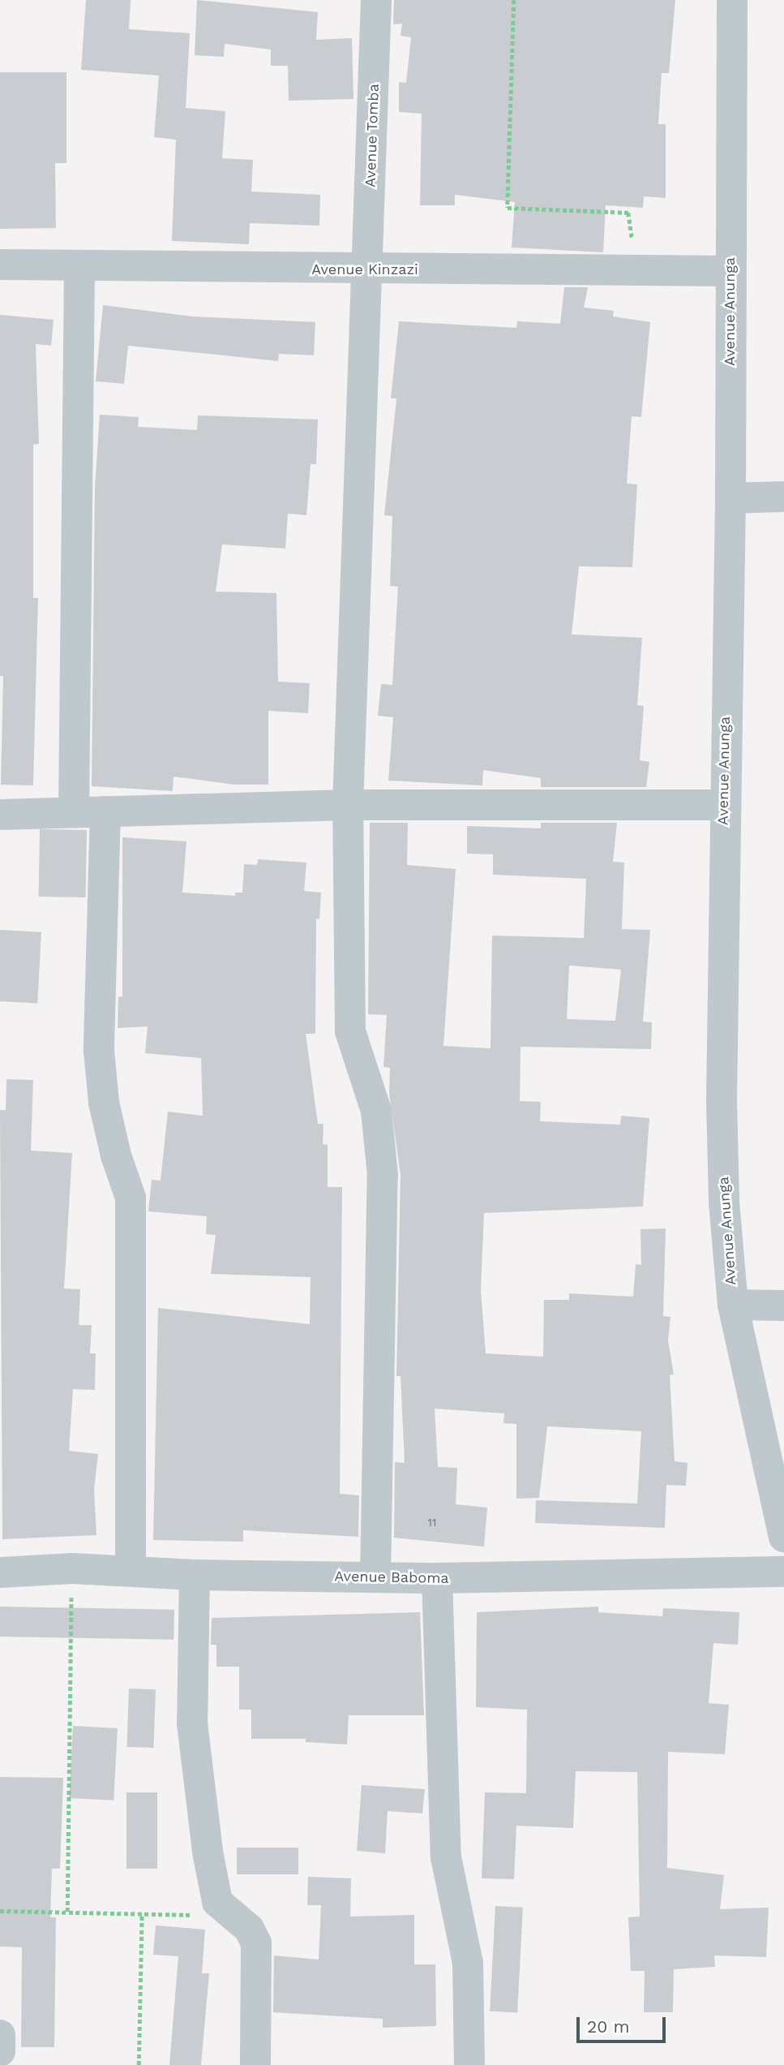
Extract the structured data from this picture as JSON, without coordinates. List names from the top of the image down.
{
  "streets": {
    "street": [
      "Avenue Tomba",
      "Avenue Kinzazi",
      "Avenue Anunga",
      "Avenue Baboma"
    ]
  },
  "crossings": [
    ["Avenue Tomba", "Avenue Kinzazi"],
    ["Avenue Tomba", "Avenue Baboma"],
    ["Avenue Kinzazi", "Avenue Anunga"]
  ],
  "house_numbers": ["11"],
  "scale_bar": "20 m"
}
